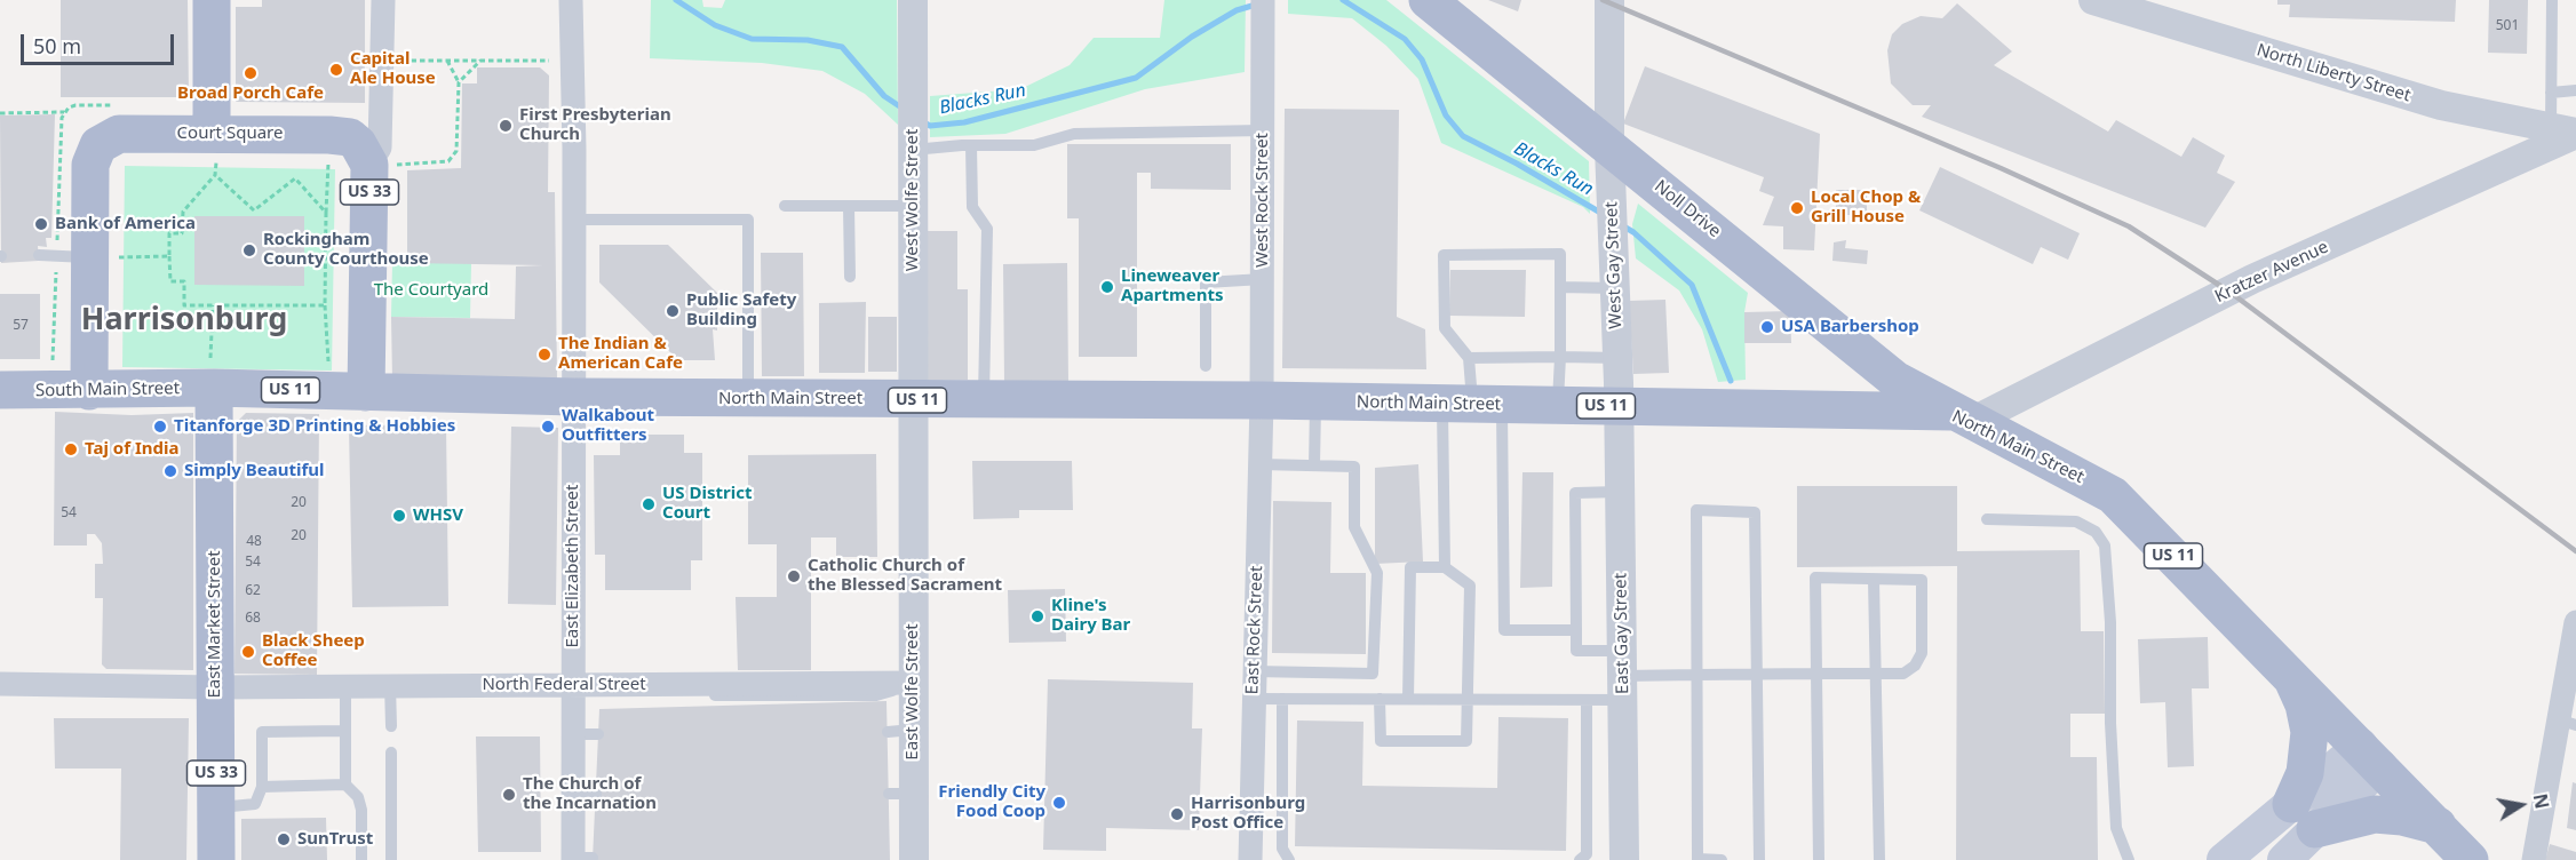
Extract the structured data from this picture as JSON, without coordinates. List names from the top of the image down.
{
  "streets": {
    "main road": [
      "Court Square",
      "US 33",
      "Noll Drive",
      "South Main Street",
      "US 11",
      "North Main Street",
      "East Market Street"
    ],
    "street": [
      "North Liberty Street",
      "West Wolfe Street",
      "West Rock Street",
      "West Gay Street",
      "Kratzer Avenue",
      "East Elizabeth Street",
      "East Rock Street",
      "East Gay Street",
      "North Federal Street",
      "East Wolfe Street"
    ]
  },
  "crossings": [
    ["North Liberty Street", "Kratzer Avenue"],
    ["Court Square", "US 33"],
    ["Court Square", "South Main Street"],
    ["US 33", "North Main Street"],
    ["West Wolfe Street", "North Main Street"],
    ["West Wolfe Street", "East Wolfe Street"],
    ["West Rock Street", "North Main Street"],
    ["West Rock Street", "East Rock Street"],
    ["Noll Drive", "West Gay Street"],
    ["Noll Drive", "Kratzer Avenue"],
    ["Noll Drive", "North Main Street"],
    ["West Gay Street", "North Main Street"],
    ["West Gay Street", "East Gay Street"],
    ["Kratzer Avenue", "North Main Street"],
    ["South Main Street", "North Main Street"],
    ["South Main Street", "East Market Street"],
    ["North Main Street", "East Elizabeth Street"],
    ["North Main Street", "East Market Street"],
    ["North Main Street", "East Rock Street"],
    ["North Main Street", "East Gay Street"],
    ["North Main Street", "East Wolfe Street"],
    ["East Elizabeth Street", "North Federal Street"],
    ["East Market Street", "North Federal Street"],
    ["North Federal Street", "East Wolfe Street"]
  ],
  "districts": ["Harrisonburg"],
  "water": ["Blacks Run"],
  "parks": ["The Courtyard"],
  "places": [
    "Capital Ale House",
    "Broad Porch Cafe",
    "First Presbyterian Church",
    "Local Chop & Grill House",
    "Bank of America",
    "Rockingham County Courthouse",
    "Lineweaver Apartments",
    "Public Safety Building",
    "USA Barbershop",
    "The Indian & American Cafe",
    "Titanforge 3D Printing & Hobbies",
    "Walkabout Outfitters",
    "Taj of India",
    "Simply Beautiful",
    "US District Court",
    "WHSV",
    "Catholic Church of the Blessed Sacrament",
    "Kline's Dairy Bar",
    "Black Sheep Coffee",
    "The Church of the Incarnation",
    "Friendly City Food Coop",
    "Harrisonburg Post Office",
    "SunTrust"
  ],
  "house_numbers": [
    "501",
    "57",
    "20",
    "54",
    "20",
    "48",
    "54",
    "62",
    "68"
  ],
  "scale_bar": "50 m",
  "north": "right"
}
